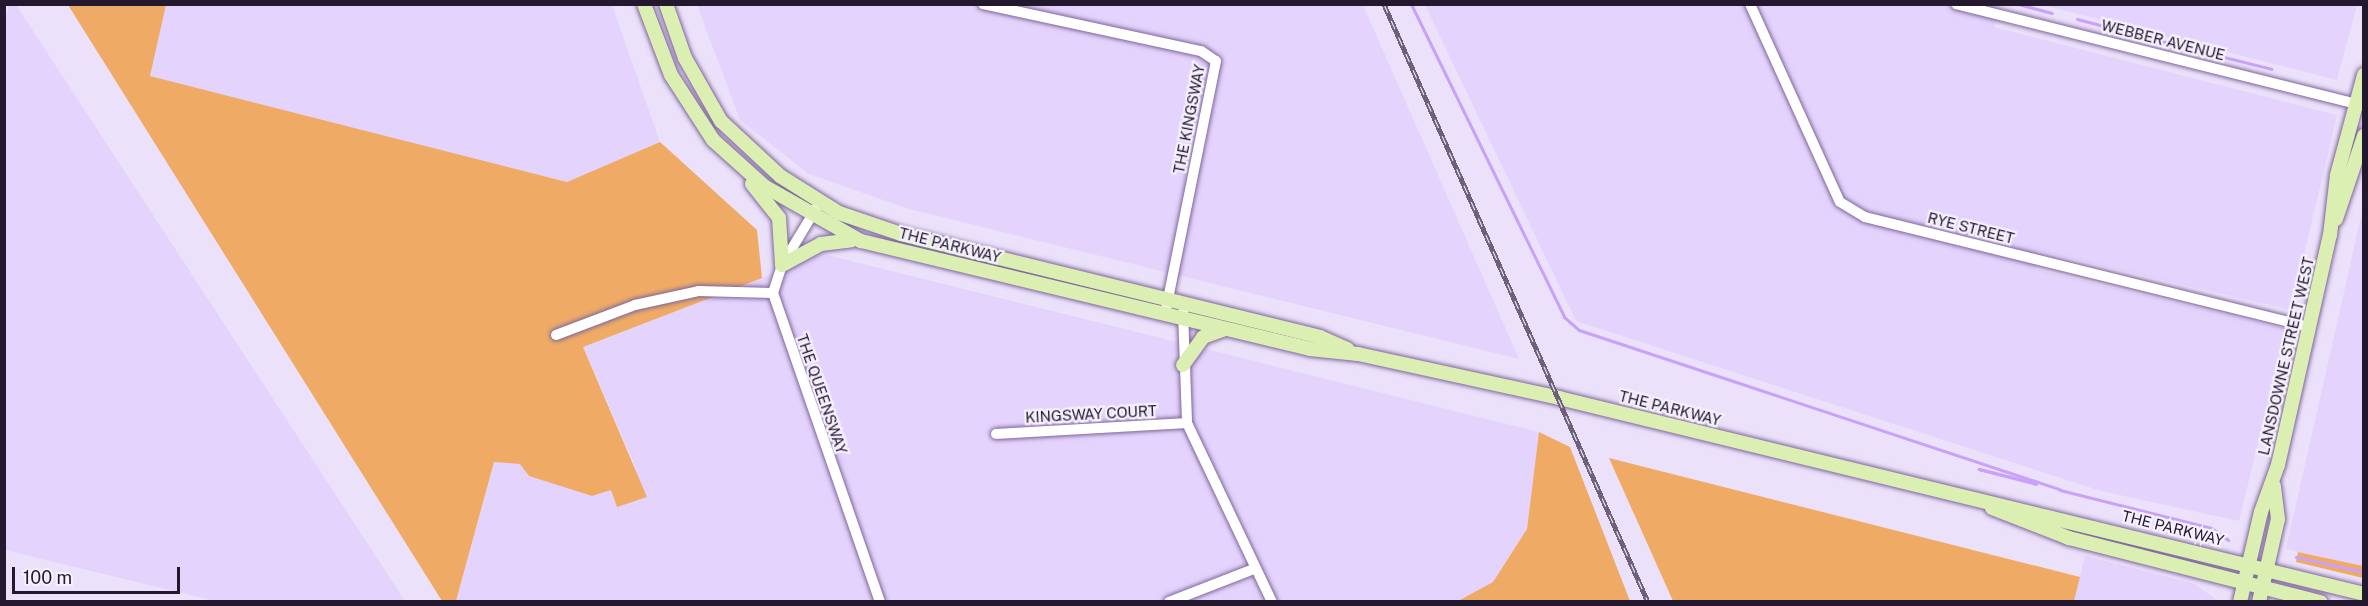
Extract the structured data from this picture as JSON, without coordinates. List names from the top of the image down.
{
  "streets": {
    "main road": ["THE PARKWAY", "LANSDOWNE STREET WEST"],
    "street": [
      "WEBBER AVENUE",
      "THE KINGSWAY",
      "RYE STREET",
      "THE QUEENSWAY",
      "KINGSWAY COURT"
    ]
  },
  "crossings": [
    ["WEBBER AVENUE", "LANSDOWNE STREET WEST"],
    ["THE KINGSWAY", "THE PARKWAY"],
    ["RYE STREET", "LANSDOWNE STREET WEST"],
    ["THE PARKWAY", "LANSDOWNE STREET WEST"]
  ],
  "scale_bar": "100 m"
}
